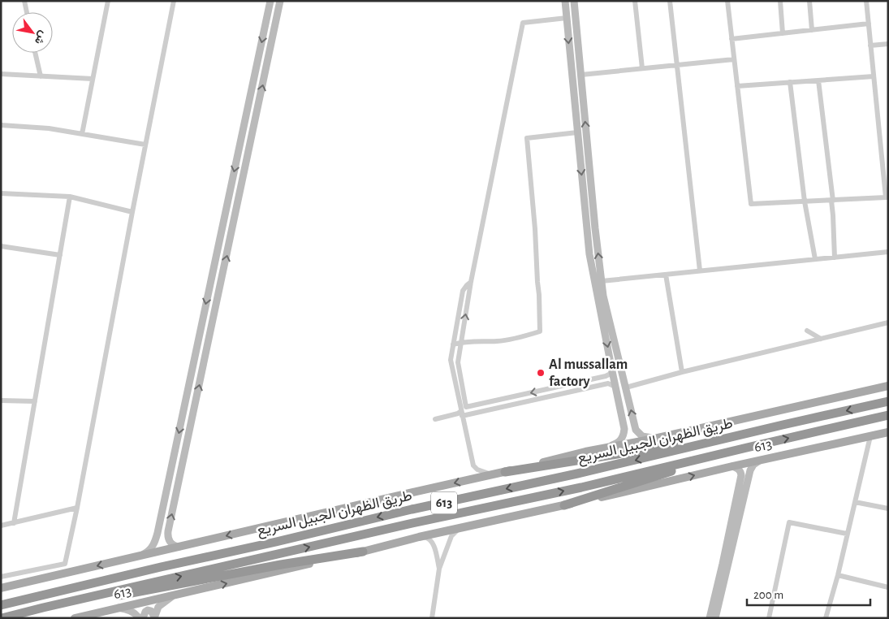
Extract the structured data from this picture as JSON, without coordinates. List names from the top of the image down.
{
  "streets": {
    "highway": ["طريق الظهران الجبيل السريع", "613"]
  },
  "places": ["Al mussallam factory"],
  "scale_bar": "200 m",
  "north": "bottom right"
}
